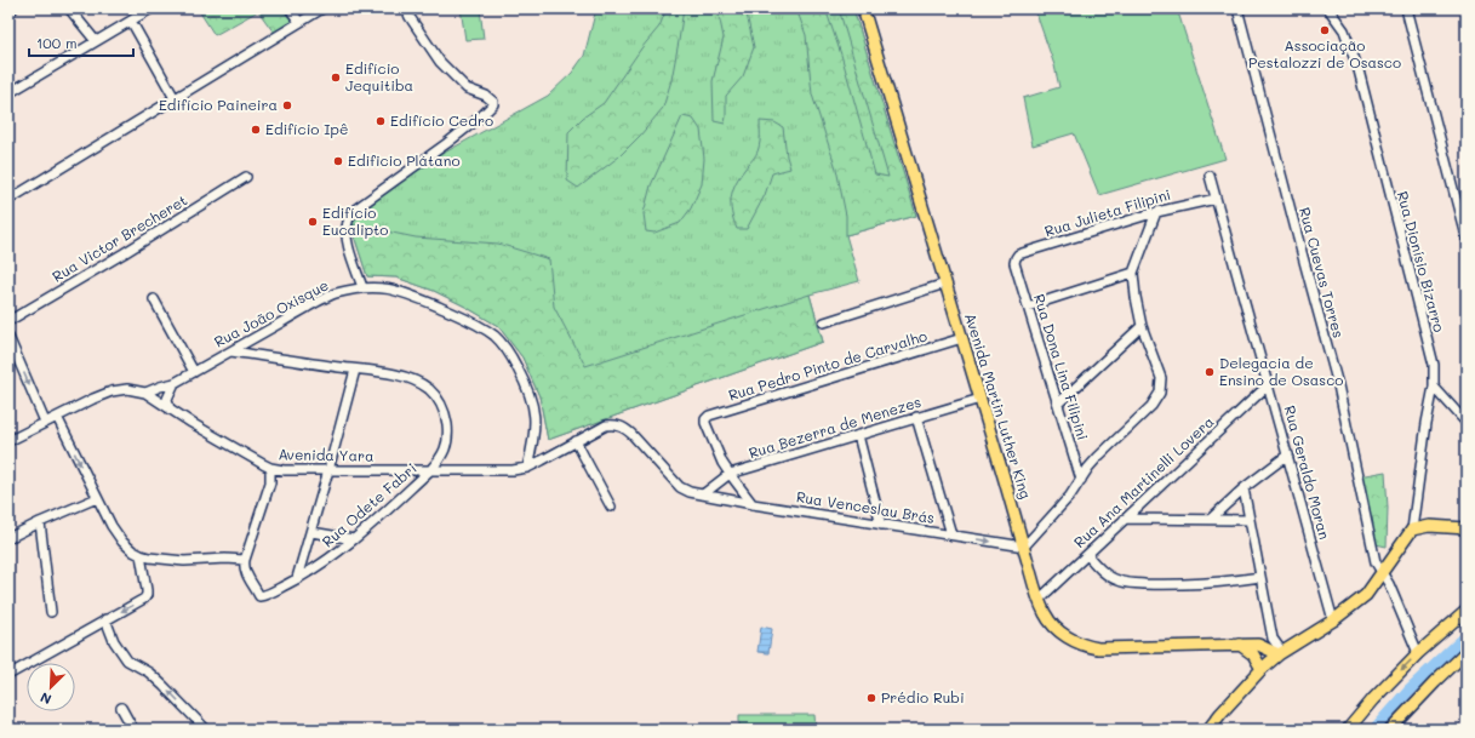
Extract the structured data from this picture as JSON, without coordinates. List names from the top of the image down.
{
  "streets": {
    "main road": ["Avenida Martin Luther King"],
    "street": [
      "Rua Julieta Filipini",
      "Rua Victor Brecheret",
      "Rua Dionísio Bizarro",
      "Rua Cuevas Torres",
      "Rua João Oxisque",
      "Rua Pedro Pinto de Carvalho",
      "Rua Dona Lina Filipini",
      "Rua Bezerra de Menezes",
      "Avenida Yara",
      "Rua Geraldo Moran",
      "Rua Ana Martinelli Lovera",
      "Rua Odete Fabri",
      "Rua Venceslau Brás"
    ]
  },
  "crossings": [
    ["Rua Julieta Filipini", "Rua Dona Lina Filipini"],
    ["Rua Julieta Filipini", "Rua Geraldo Moran"],
    ["Rua João Oxisque", "Avenida Yara"],
    ["Rua João Oxisque", "Rua Odete Fabri"],
    ["Rua Pedro Pinto de Carvalho", "Avenida Martin Luther King"],
    ["Rua Pedro Pinto de Carvalho", "Rua Bezerra de Menezes"],
    ["Avenida Martin Luther King", "Rua Bezerra de Menezes"],
    ["Avenida Martin Luther King", "Rua Ana Martinelli Lovera"],
    ["Avenida Martin Luther King", "Rua Venceslau Brás"],
    ["Rua Bezerra de Menezes", "Rua Venceslau Brás"],
    ["Avenida Yara", "Rua Odete Fabri"],
    ["Avenida Yara", "Rua Venceslau Brás"],
    ["Rua Geraldo Moran", "Rua Ana Martinelli Lovera"]
  ],
  "places": [
    "Associação Pestalozzi de Osasco",
    "Edifício Jequitiba",
    "Edifício Paineira",
    "Edifício Cedro",
    "Edifício Ipê",
    "Edificio Plátano",
    "Edifício Eucalipto",
    "Delegacia de Ensino de Osasco",
    "Prédio Rubi"
  ],
  "scale_bar": "100 m",
  "north": "bottom left"
}
